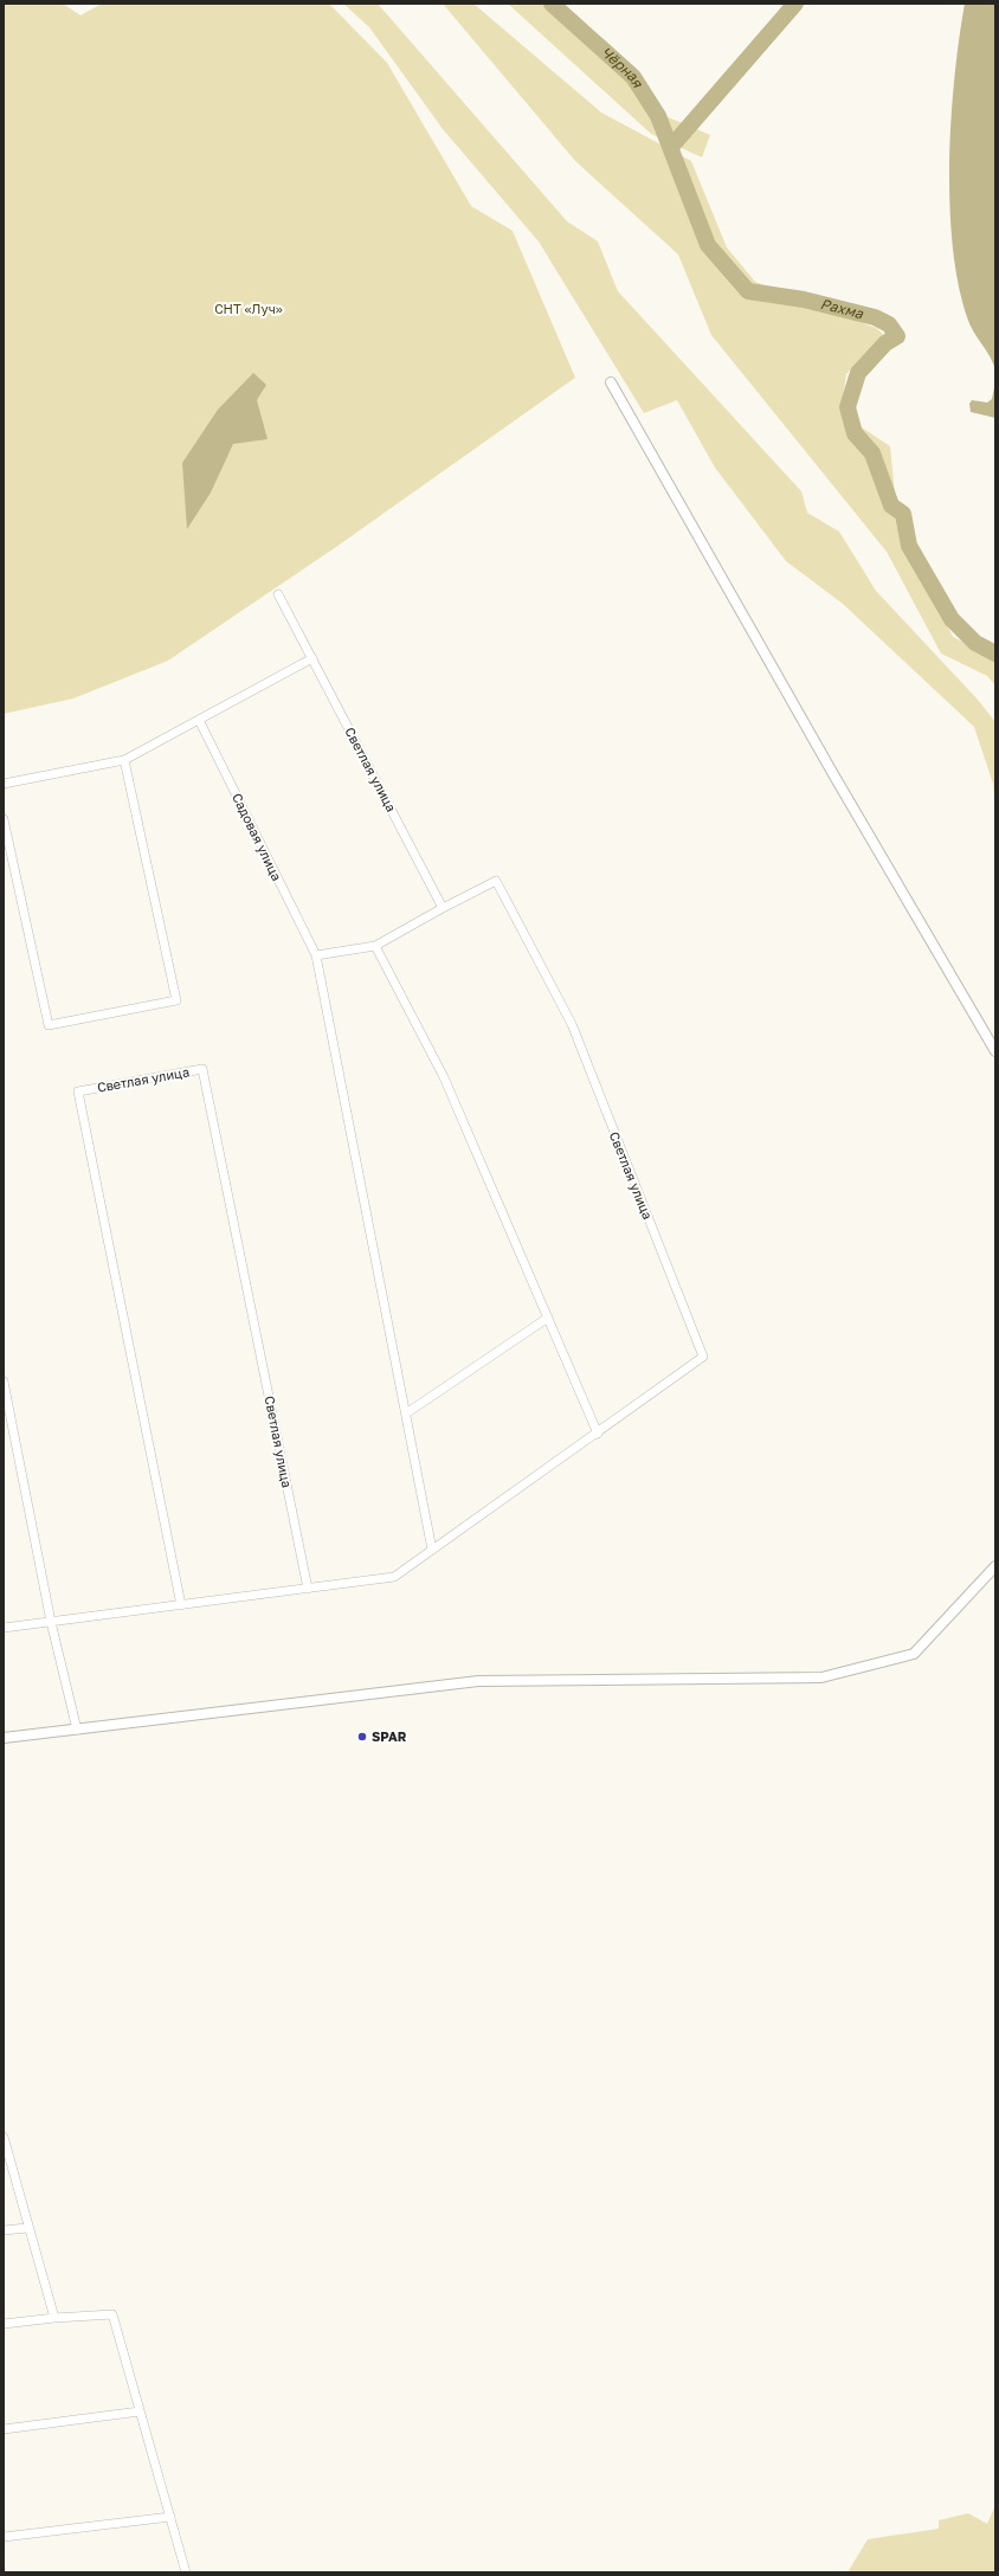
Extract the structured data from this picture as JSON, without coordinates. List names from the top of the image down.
{
  "streets": {
    "street": ["Светлая улица", "Садовая улица"]
  },
  "water": ["Чёрная", "Рахма"],
  "parks": ["СНТ «Луч»"],
  "places": ["SPAR"]
}
